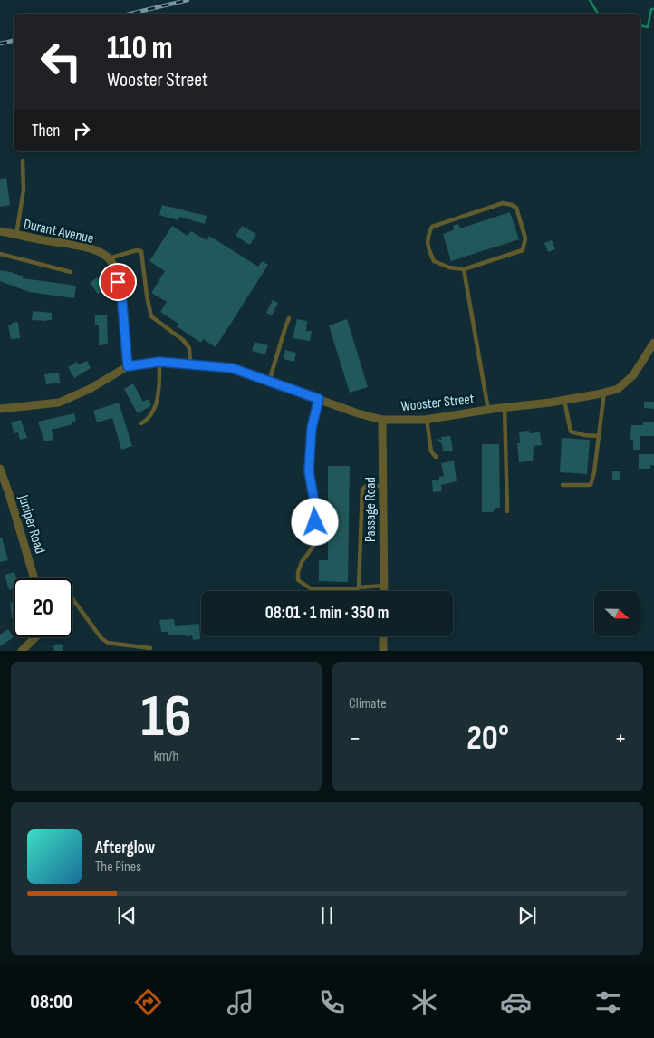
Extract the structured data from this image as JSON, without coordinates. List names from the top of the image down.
{
  "streets": {
    "street": [
      "Durant Avenue",
      "Wooster Street",
      "Passage Road",
      "Juniper Road"
    ]
  },
  "crossings": [
    ["Durant Avenue", "Wooster Street"],
    ["Wooster Street", "Passage Road"]
  ],
  "north": "right",
  "page": {
    "turn": ["110 m", "Wooster Street"],
    "then": "Then",
    "limit": "20",
    "trip": "08:01 · 1 min · 350 m",
    "tile": [
      ["16", "km/h"],
      "Climate"
    ],
    "heat": ["−", "20°", "+"],
    "song": ["Afterglow", "The Pines"],
    "tabs": "08:00"
  }
}
